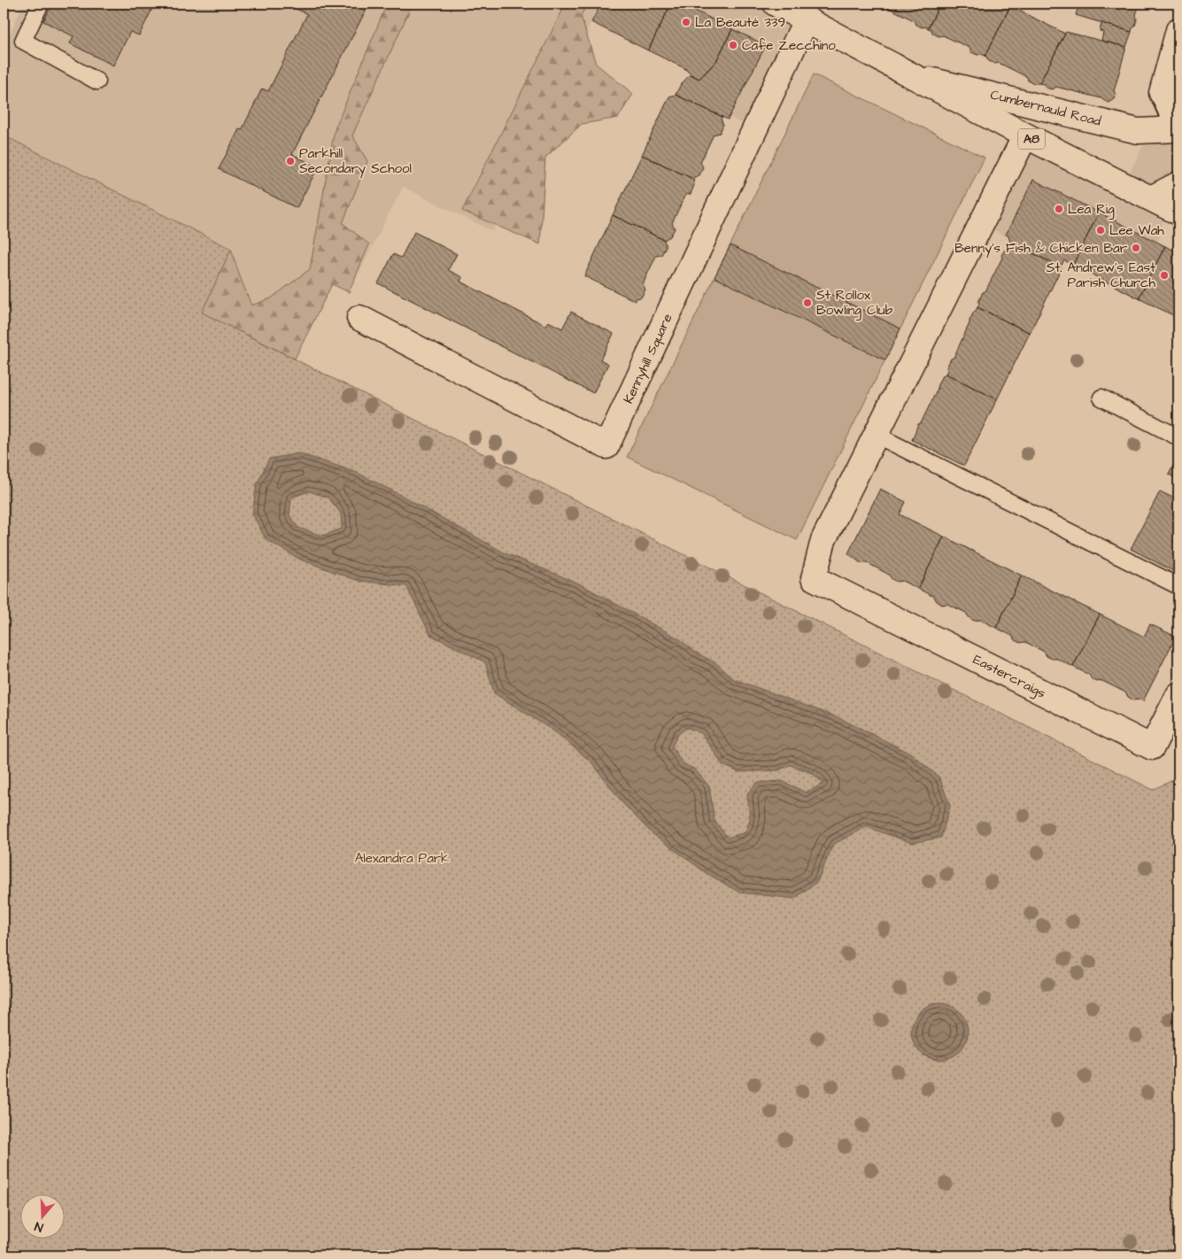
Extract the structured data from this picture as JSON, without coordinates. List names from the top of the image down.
{
  "streets": {
    "street": [
      "Cumbernauld Road",
      "A8",
      "Kennyhill Square",
      "Eastercraigs"
    ]
  },
  "crossings": [
    ["Cumbernauld Road", "A8"],
    ["Cumbernauld Road", "Kennyhill Square"]
  ],
  "parks": ["Alexandra Park"],
  "places": [
    "La Beauté 339",
    "Cafe Zecchino",
    "Parkhill Secondary School",
    "Lea Rig",
    "Lee Wah",
    "Benny's Fish & Chicken Bar",
    "St. Andrew's East Parish Church",
    "St Rollox Bowling Club"
  ],
  "north": "bottom"
}
